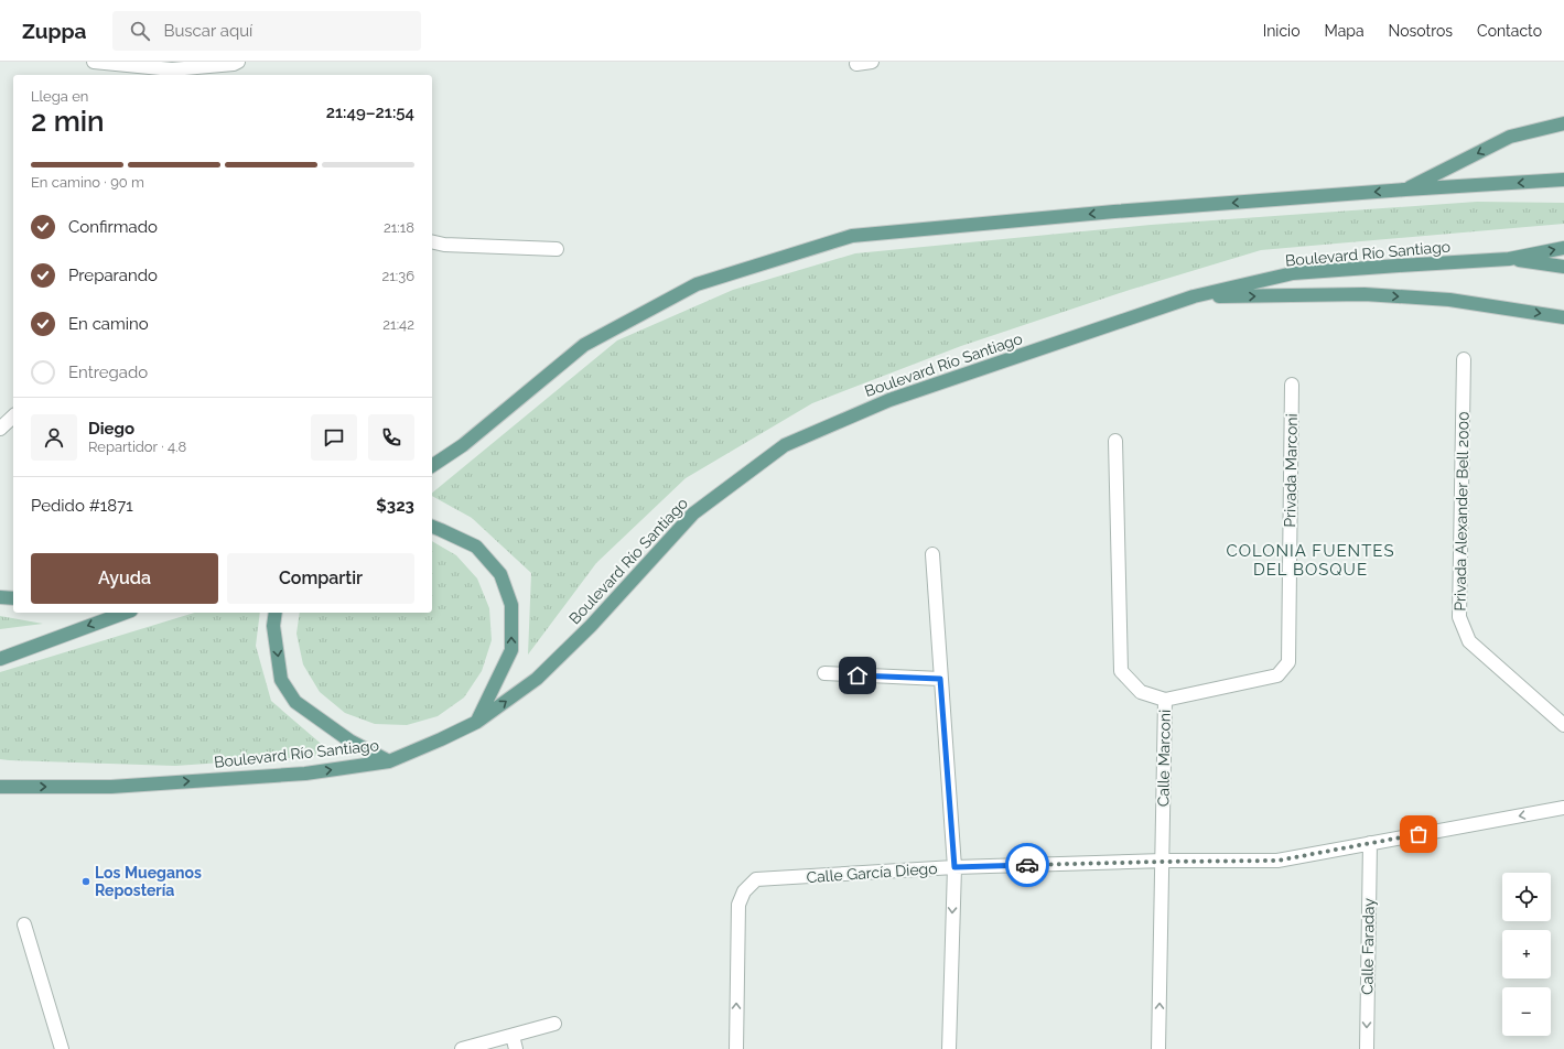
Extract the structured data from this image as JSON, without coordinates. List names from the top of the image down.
{
  "streets": {
    "main road": ["Boulevard Río Santiago"],
    "street": [
      "Privada Marconi",
      "Privada Alexander Bell 2000",
      "Calle Marconi",
      "Calle García Diego",
      "Calle Faraday"
    ]
  },
  "crossings": [
    ["Privada Marconi", "Calle Marconi"],
    ["Calle Marconi", "Calle García Diego"],
    ["Calle García Diego", "Calle Faraday"]
  ],
  "one_way": ["Boulevard Río Santiago", "Calle Faraday"],
  "districts": ["COLONIA FUENTES DEL BOSQUE"],
  "places": ["Los Mueganos Repostería"],
  "page": {
    "header": "Zuppa",
    "search": "Buscar aquí",
    "nav": [
      "Inicio",
      "Mapa",
      "Nosotros",
      "Contacto"
    ],
    "heading": ["2 min", "Llega en", "21:49–21:54"],
    "panel": [
      "Diego",
      "Repartidor · 4.8",
      "Pedido #1871",
      "$323"
    ],
    "bar": "En camino · 90 m",
    "list": [
      ["Confirmado", "21:18"],
      ["Preparando", "21:36"],
      ["En camino", "21:42"],
      "Entregado"
    ],
    "buttons": ["Ayuda", "Compartir"],
    "map_buttons": ["+", "−"]
  }
}
